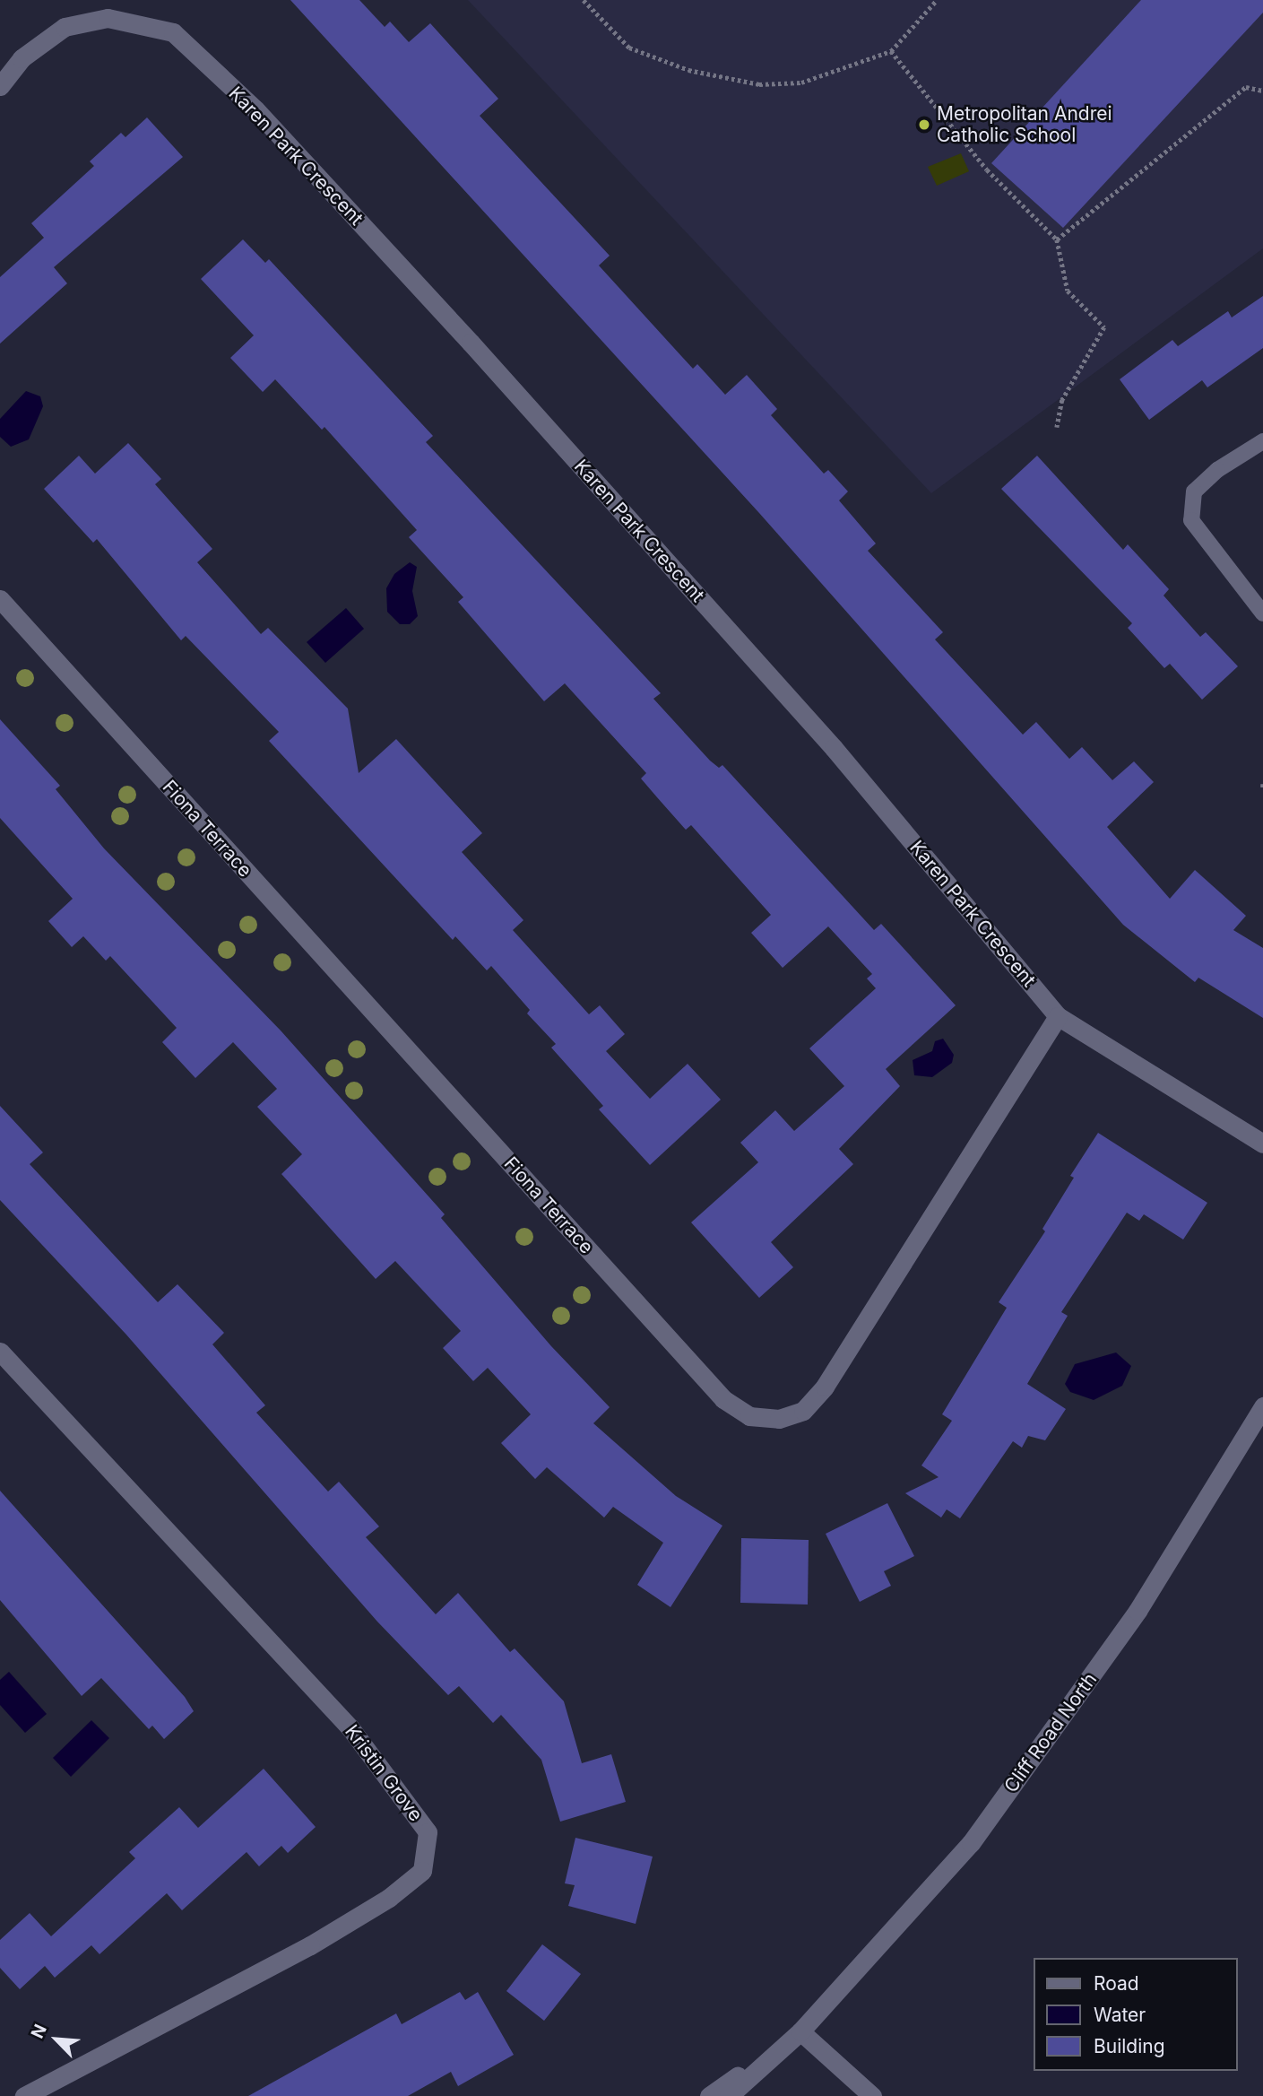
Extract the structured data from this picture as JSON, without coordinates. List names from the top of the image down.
{
  "streets": {
    "street": [
      "Karen Park Crescent",
      "Fiona Terrace",
      "Cliff Road North",
      "Kristin Grove"
    ]
  },
  "crossings": [
    ["Karen Park Crescent", "Fiona Terrace"]
  ],
  "places": ["Metropolitan Andrei Catholic School"],
  "legend": ["Road", "Water", "Building"],
  "north": "top left"
}
